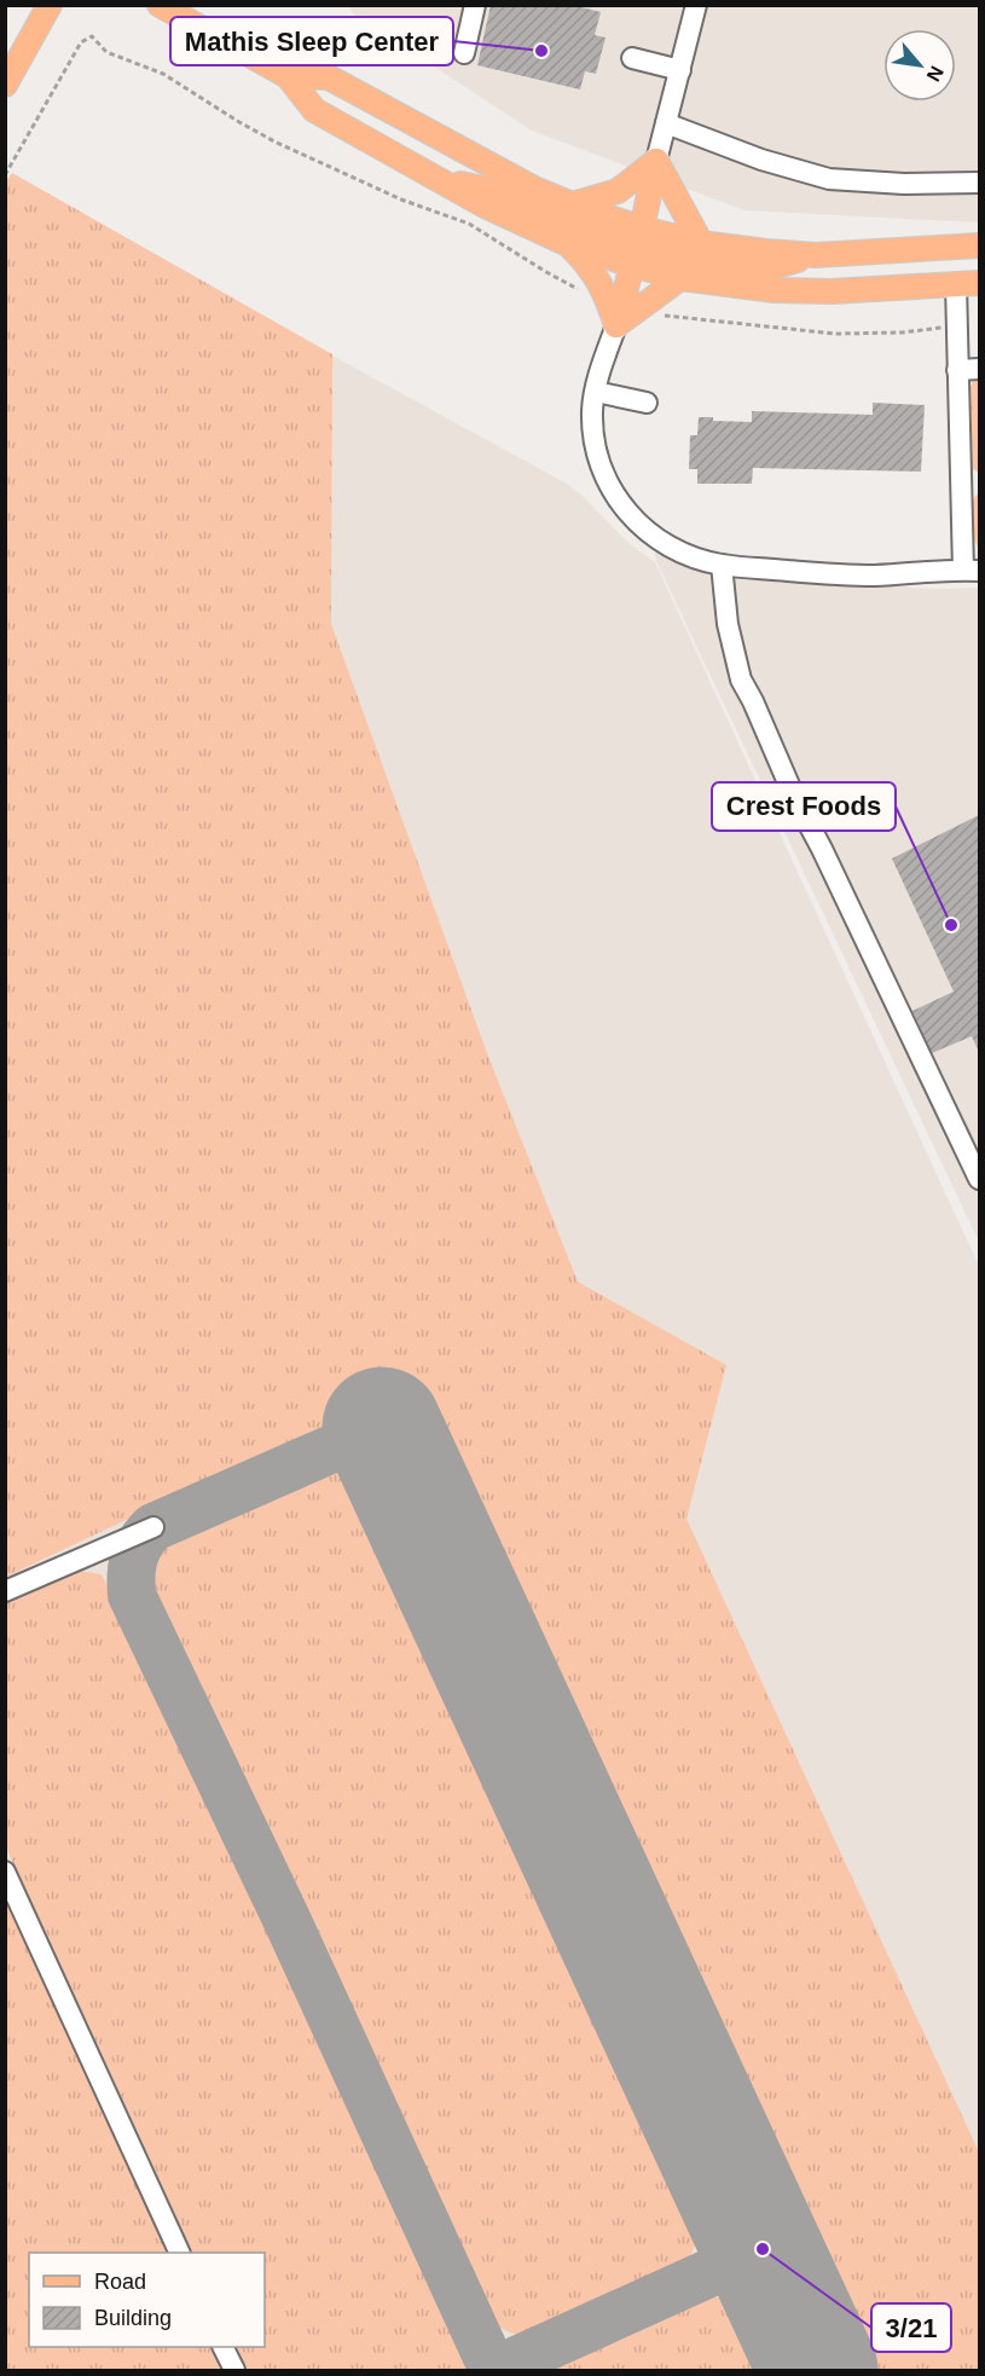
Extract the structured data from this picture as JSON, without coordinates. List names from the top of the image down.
{
  "places": ["Mathis Sleep Center", "Crest Foods", "3/21"],
  "legend": ["Road", "Building"],
  "north": "bottom right"
}
